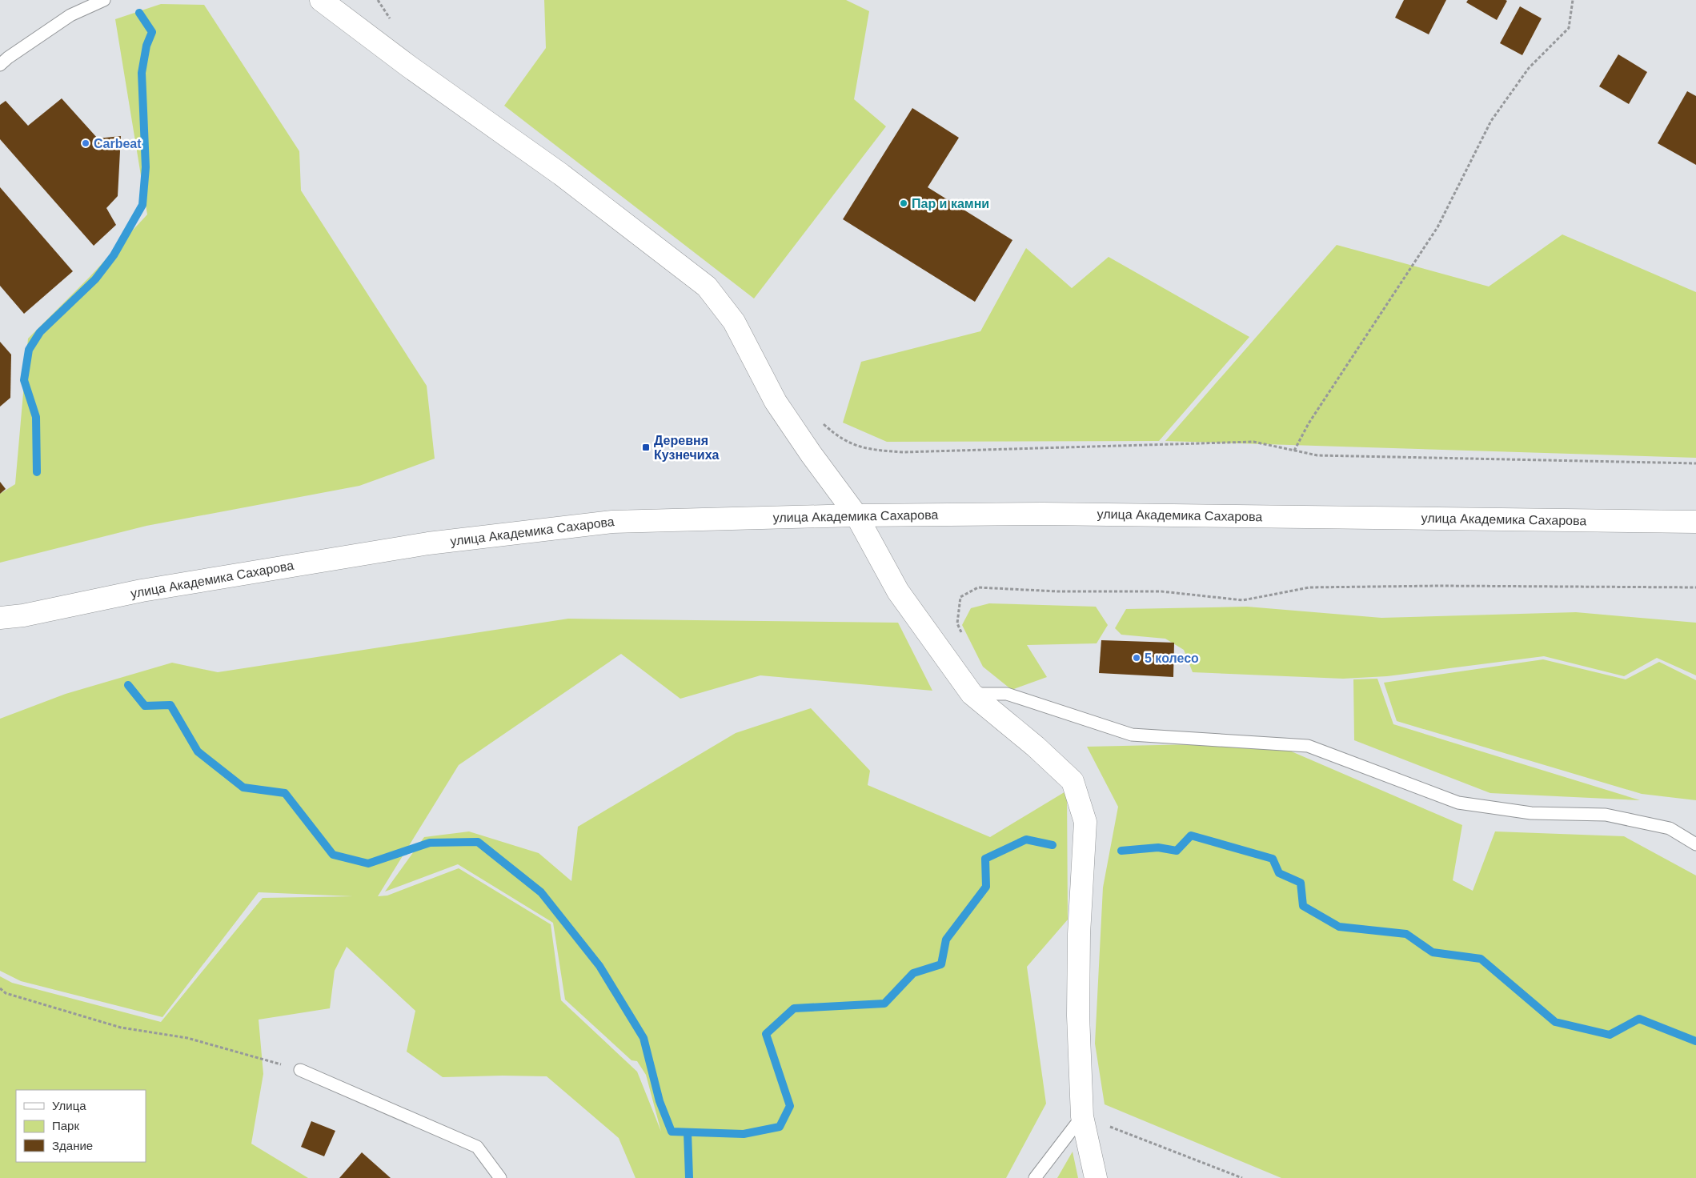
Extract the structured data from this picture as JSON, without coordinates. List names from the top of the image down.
{
  "streets": {
    "main road": ["улица Академика Сахарова"]
  },
  "places": {
    "other": ["Carbeat", "Пар и камни", "5 колесо"],
    "transit": ["Деревня Кузнечиха"]
  },
  "legend": ["Улица", "Парк", "Здание"]
}
